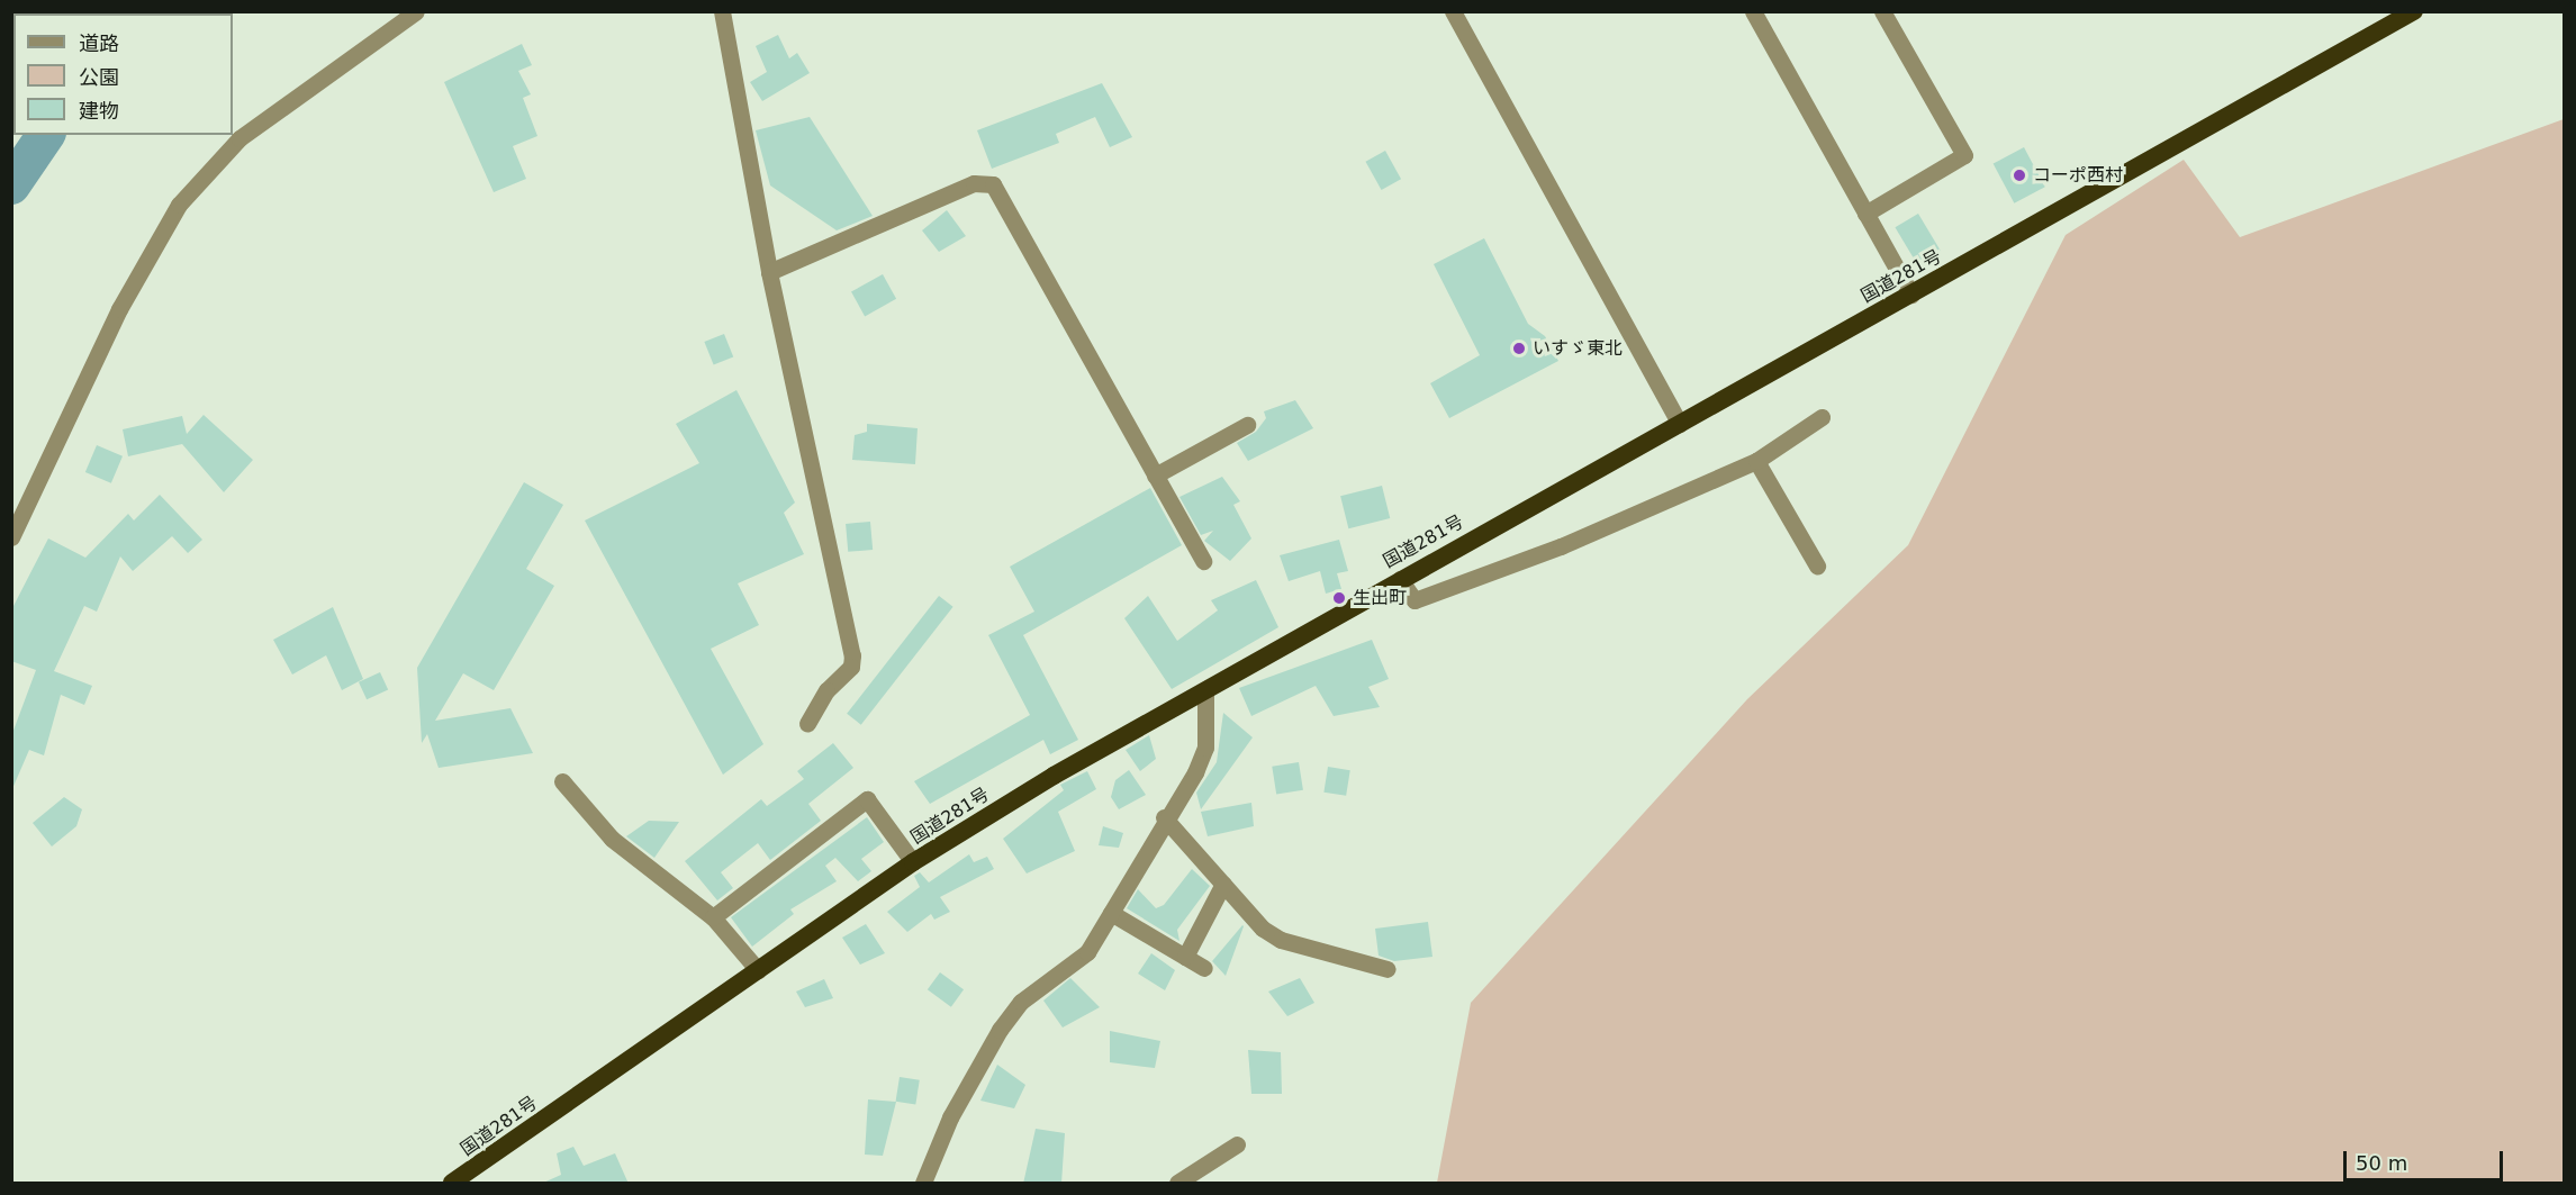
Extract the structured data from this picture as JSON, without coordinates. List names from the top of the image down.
{
  "streets": {
    "highway": ["国道281号"]
  },
  "places": ["コーポ西村", "いすゞ東北", "生出町"],
  "legend": ["道路", "公園", "建物"],
  "scale_bar": "50 m"
}
